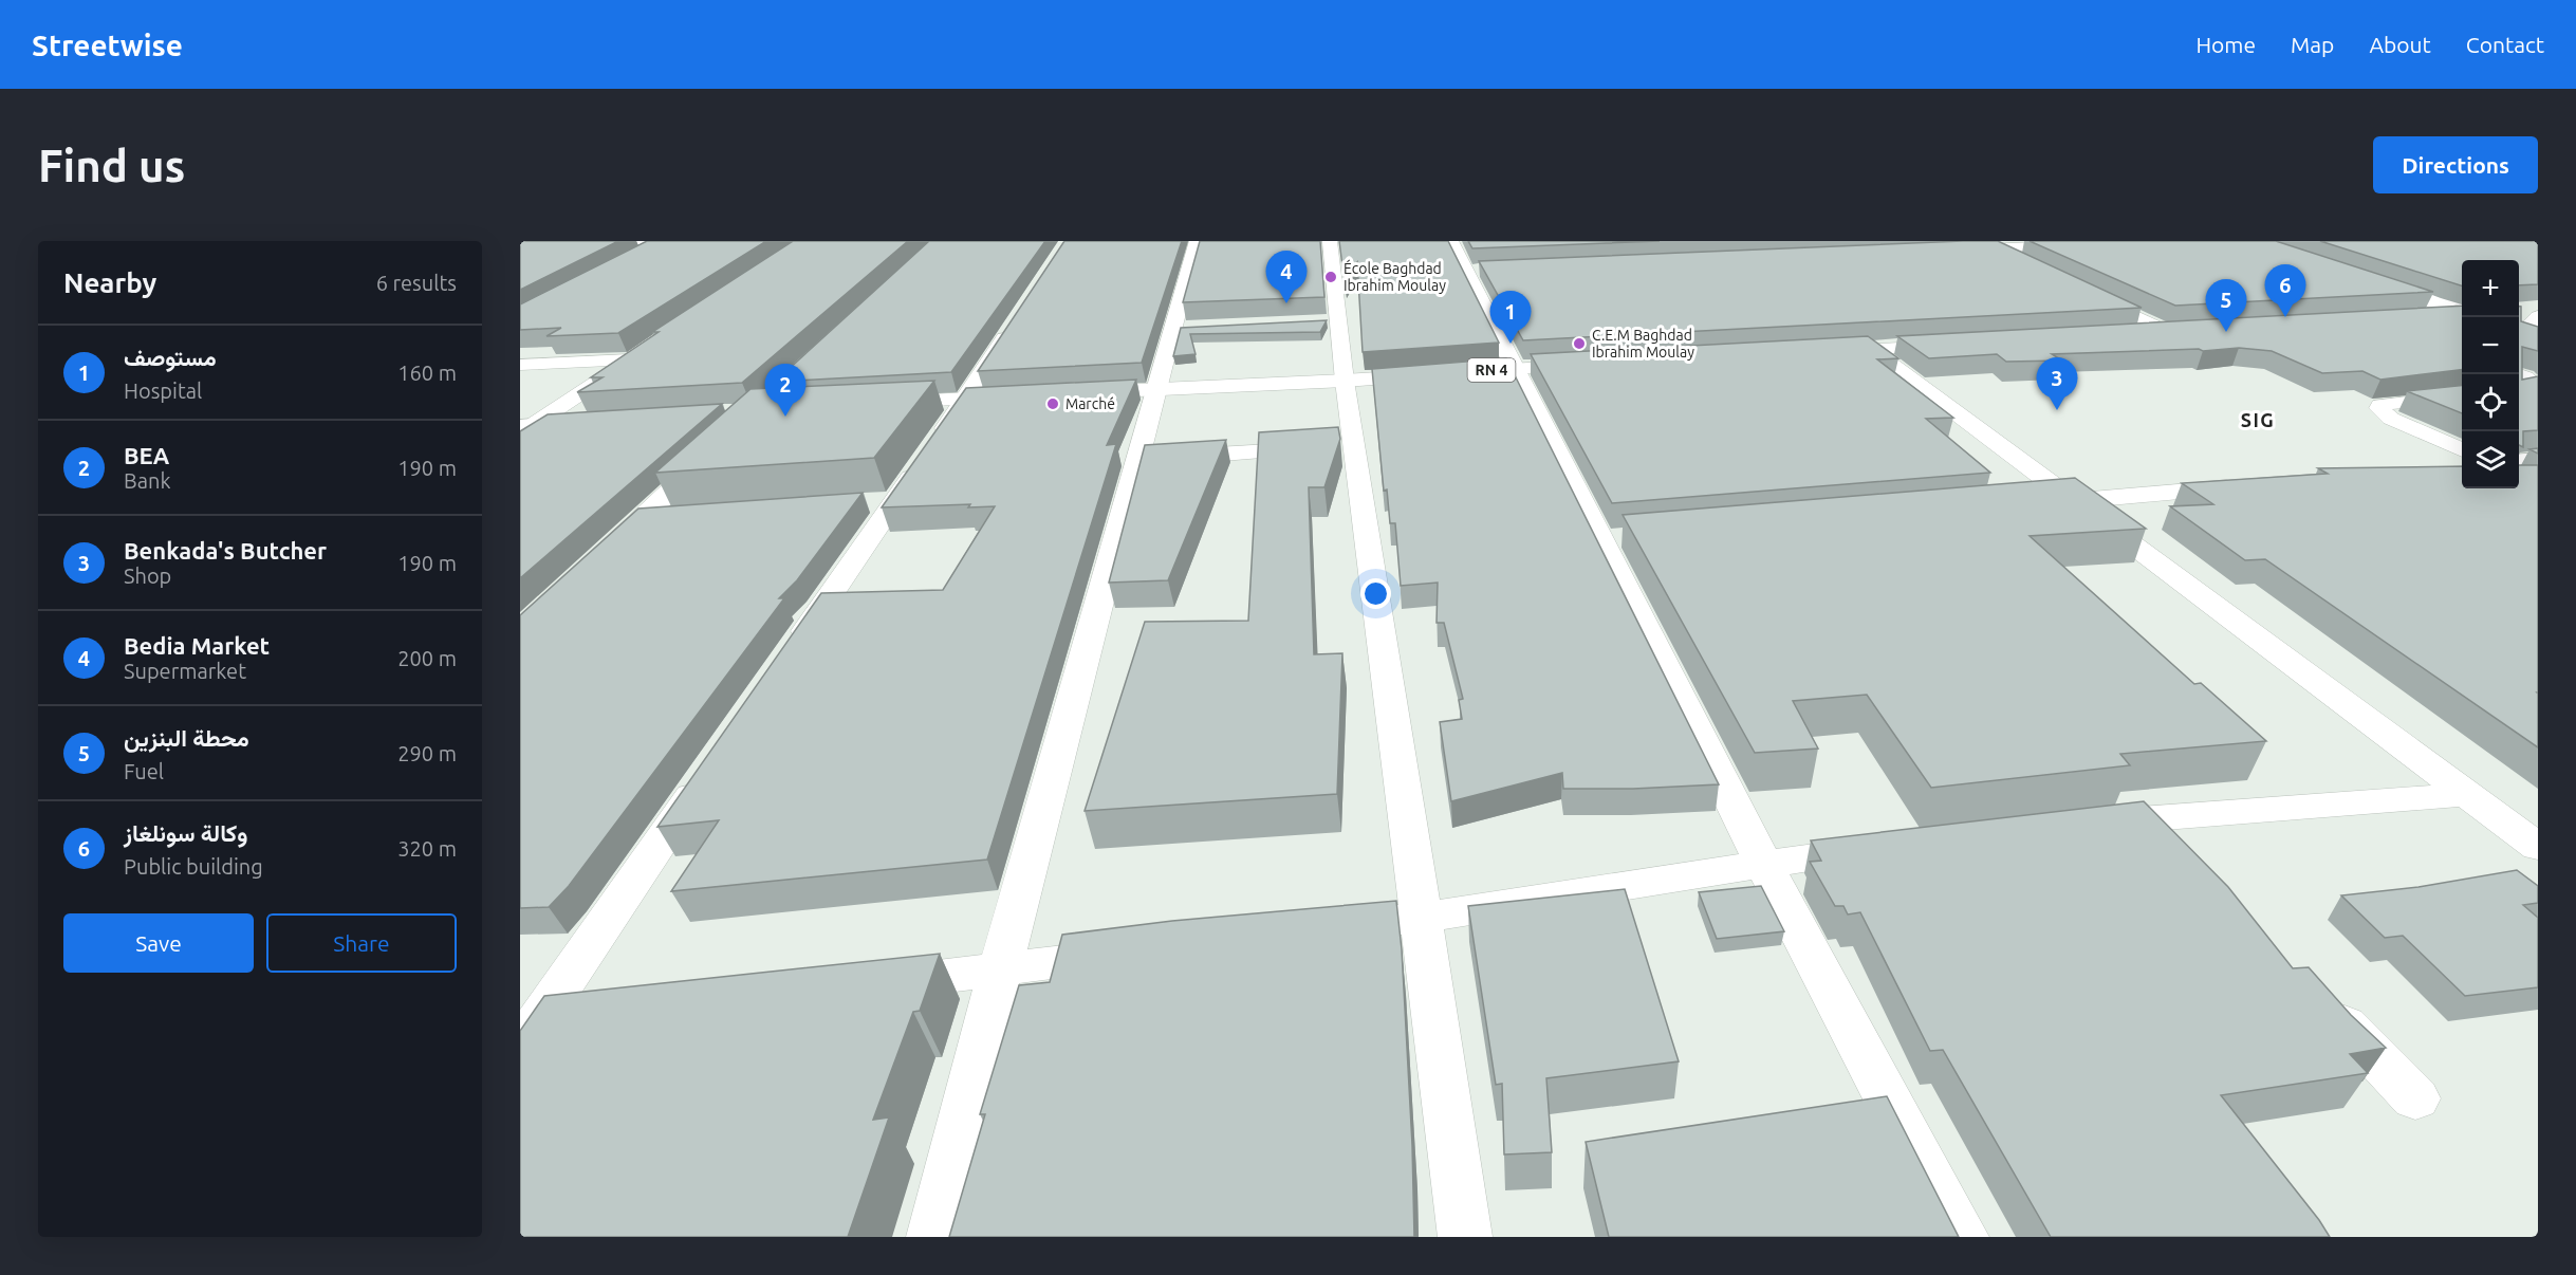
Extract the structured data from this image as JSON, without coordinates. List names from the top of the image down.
{
  "streets": {
    "street": ["RN 4"]
  },
  "districts": ["SIG"],
  "places": ["École Baghdad Ibrahim Moulay", "C.E.M Baghdad Ibrahim Moulay", "Marché"],
  "page": {
    "header": "Streetwise",
    "nav": [
      "Home",
      "Map",
      "About",
      "Contact"
    ],
    "buttons": [
      "Directions",
      ["Save", "Share"]
    ],
    "title": "Find us",
    "heading": ["Nearby", "6 results"],
    "pins": [
      "4",
      "6",
      "5",
      "1",
      "3",
      "2"
    ],
    "map_buttons": ["+", "−"],
    "list": [
      {
        "mark": "1",
        "name": "مستوصف",
        "note": "Hospital",
        "value": "160 m"
      },
      {
        "mark": "2",
        "name": "BEA",
        "note": "Bank",
        "value": "190 m"
      },
      {
        "mark": "3",
        "name": "Benkada's Butcher",
        "note": "Shop",
        "value": "190 m"
      },
      {
        "mark": "4",
        "name": "Bedia Market",
        "note": "Supermarket",
        "value": "200 m"
      },
      {
        "mark": "5",
        "name": "محطة البنزين",
        "note": "Fuel",
        "value": "290 m"
      },
      {
        "mark": "6",
        "name": "وكالة سونلغاز",
        "note": "Public building",
        "value": "320 m"
      }
    ]
  }
}
